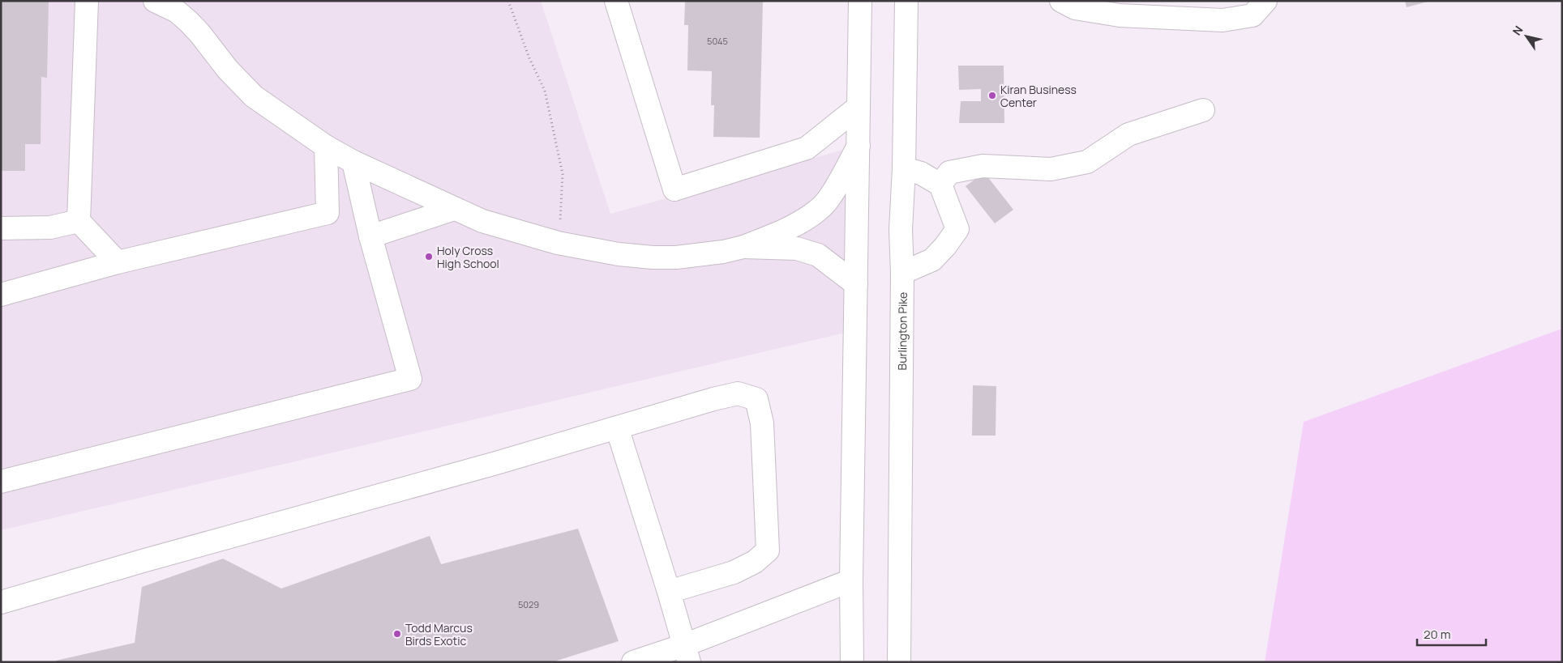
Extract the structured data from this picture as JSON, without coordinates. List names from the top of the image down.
{
  "streets": {
    "main road": ["Burlington Pike"]
  },
  "places": ["Kiran Business Center", "Holy Cross High School", "Todd Marcus Birds Exotic"],
  "house_numbers": ["5045", "5029"],
  "scale_bar": "20 m",
  "north": "top left"
}
